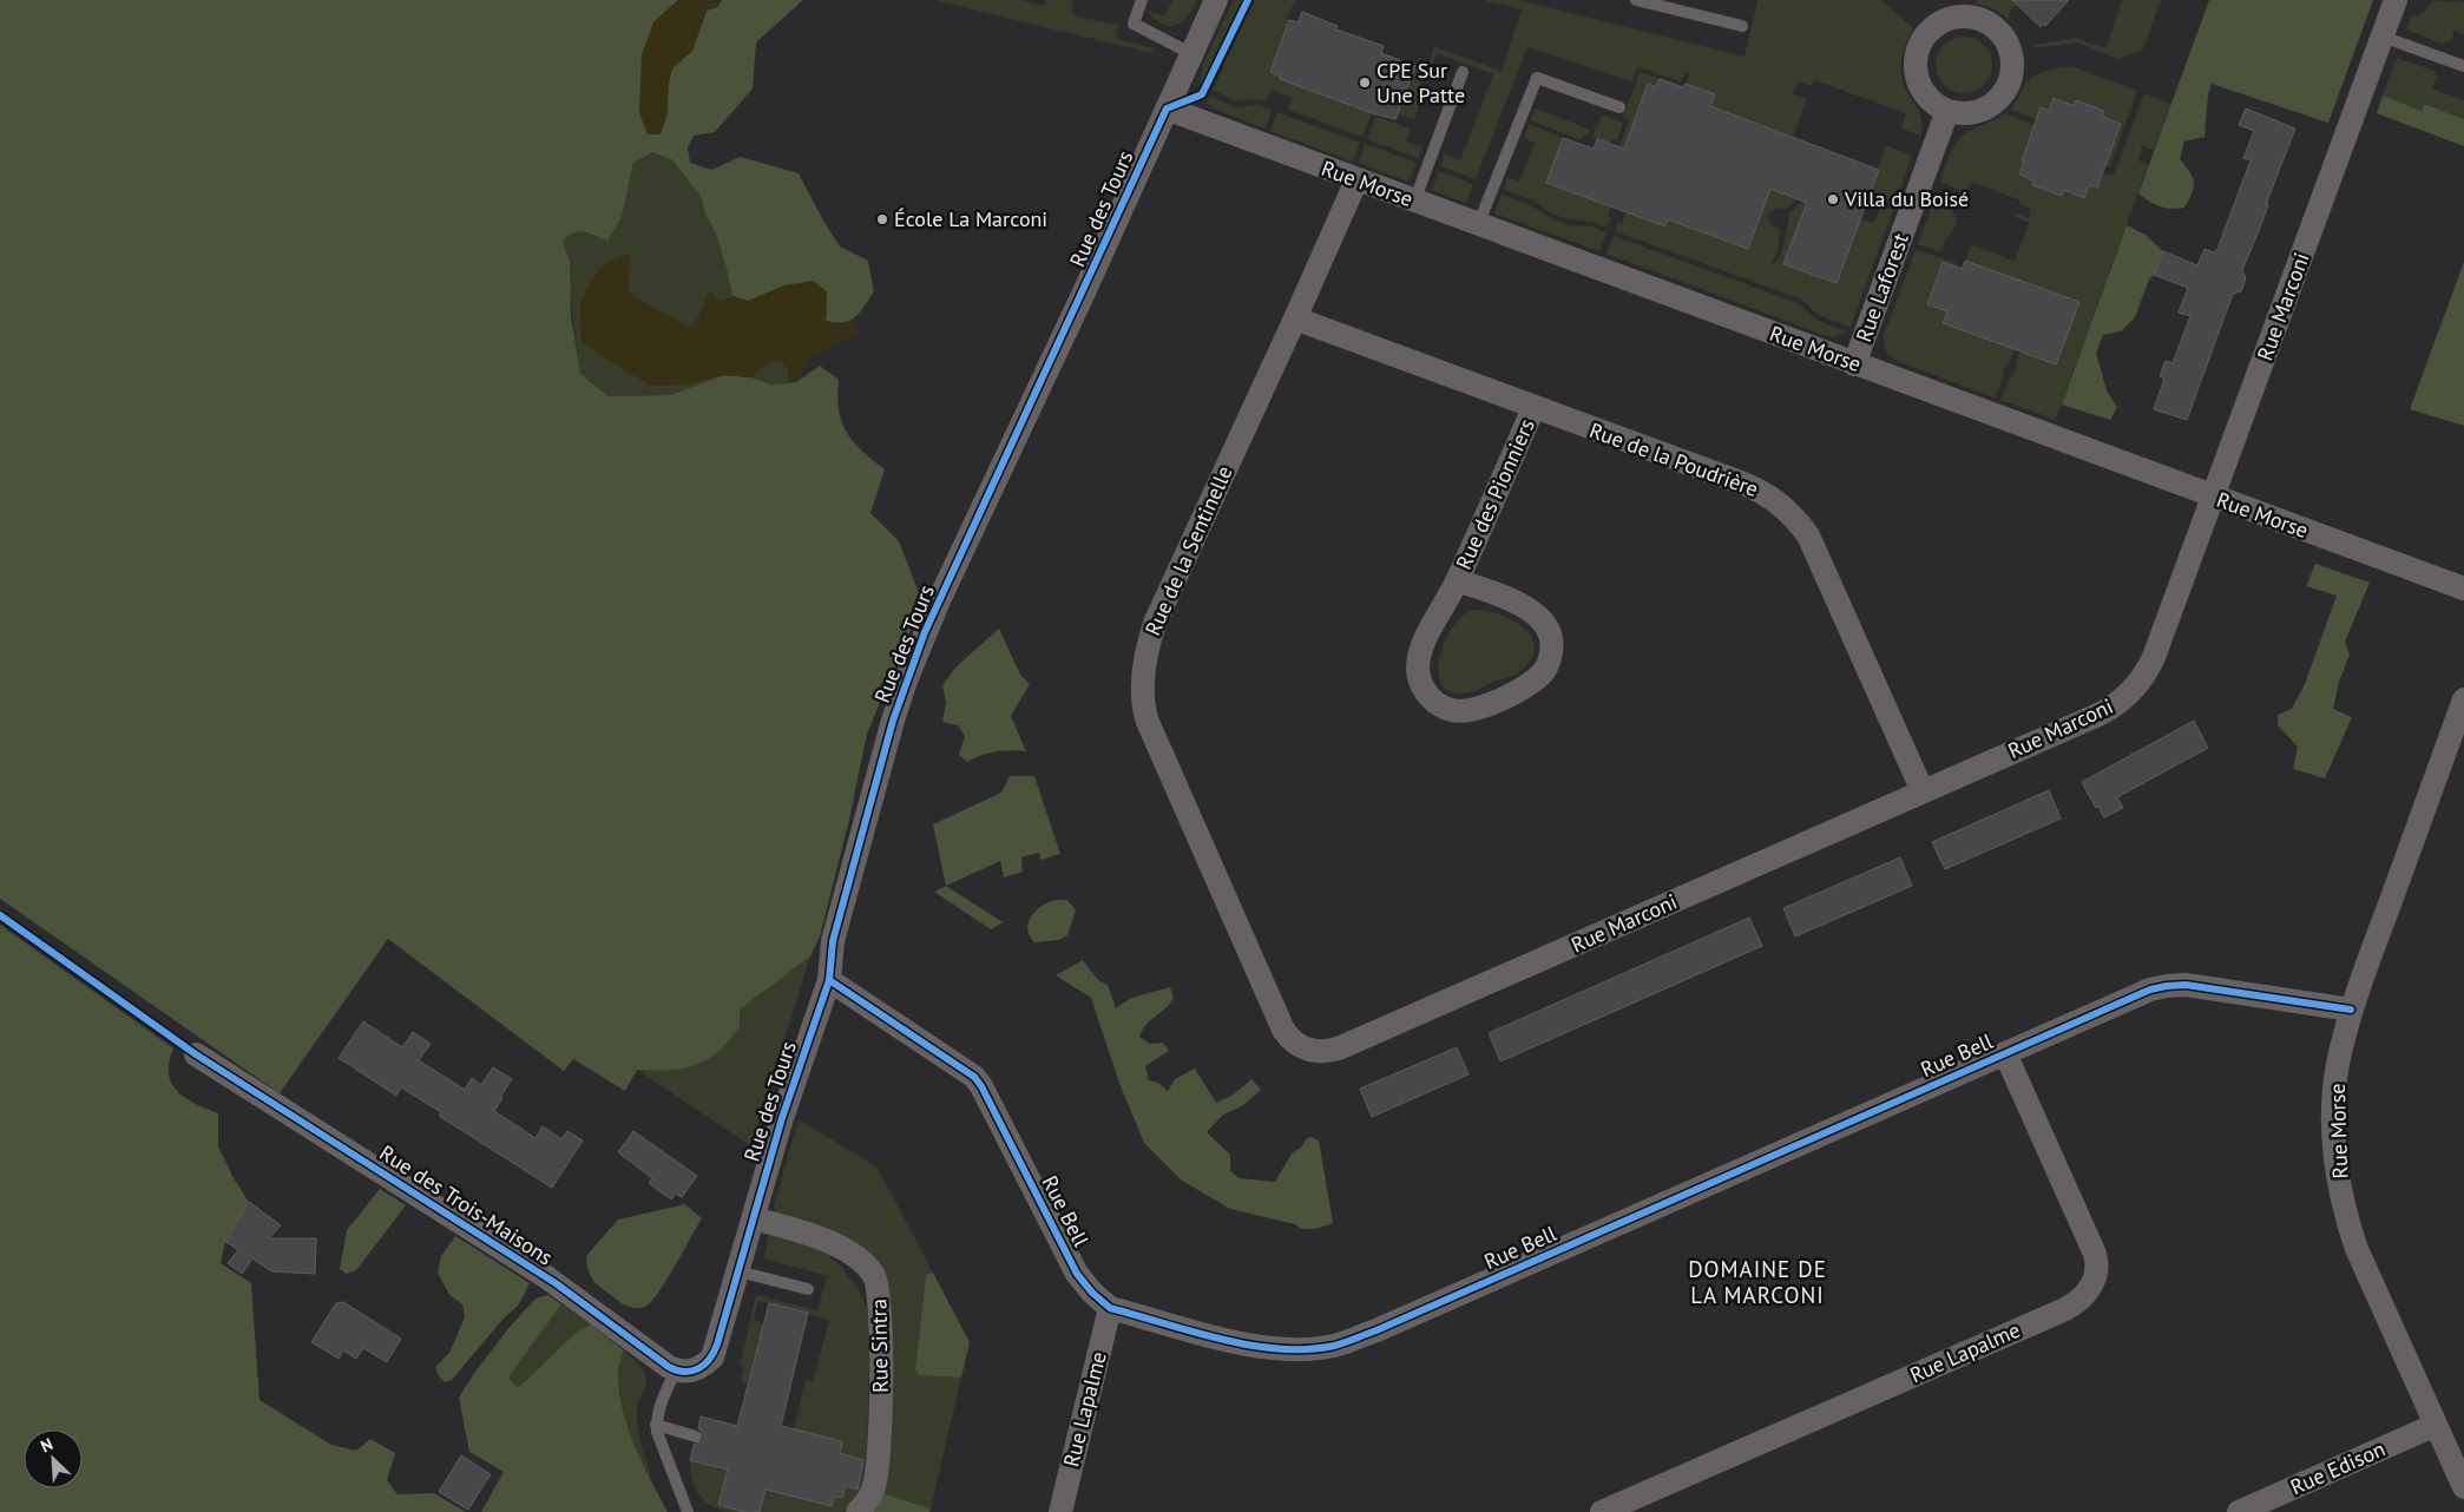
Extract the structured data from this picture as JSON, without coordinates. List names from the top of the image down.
{
  "streets": {
    "street": [
      "Rue Morse",
      "Rue des Tours",
      "Rue Laforest",
      "Rue Marconi",
      "Rue de la Poudrière",
      "Rue des Pionniers",
      "Rue de la Sentinelle",
      "Rue Bell",
      "Rue des Trois-Maisons",
      "Rue Sintra",
      "Rue Lapalme",
      "Rue Edison"
    ]
  },
  "crossings": [
    ["Rue Morse", "Rue des Tours"],
    ["Rue Morse", "Rue Laforest"],
    ["Rue Morse", "Rue Marconi"],
    ["Rue Morse", "Rue de la Sentinelle"],
    ["Rue Morse", "Rue Bell"],
    ["Rue Morse", "Rue Edison"],
    ["Rue des Tours", "Rue Bell"],
    ["Rue des Tours", "Rue des Trois-Maisons"],
    ["Rue des Tours", "Rue Sintra"],
    ["Rue Marconi", "Rue de la Poudrière"],
    ["Rue Marconi", "Rue de la Sentinelle"],
    ["Rue de la Poudrière", "Rue des Pionniers"],
    ["Rue de la Poudrière", "Rue de la Sentinelle"],
    ["Rue Bell", "Rue Lapalme"]
  ],
  "districts": ["DOMAINE DE LA MARCONI"],
  "places": ["CPE Sur Une Patte", "Villa du Boisé", "École La Marconi"],
  "north": "top left"
}
